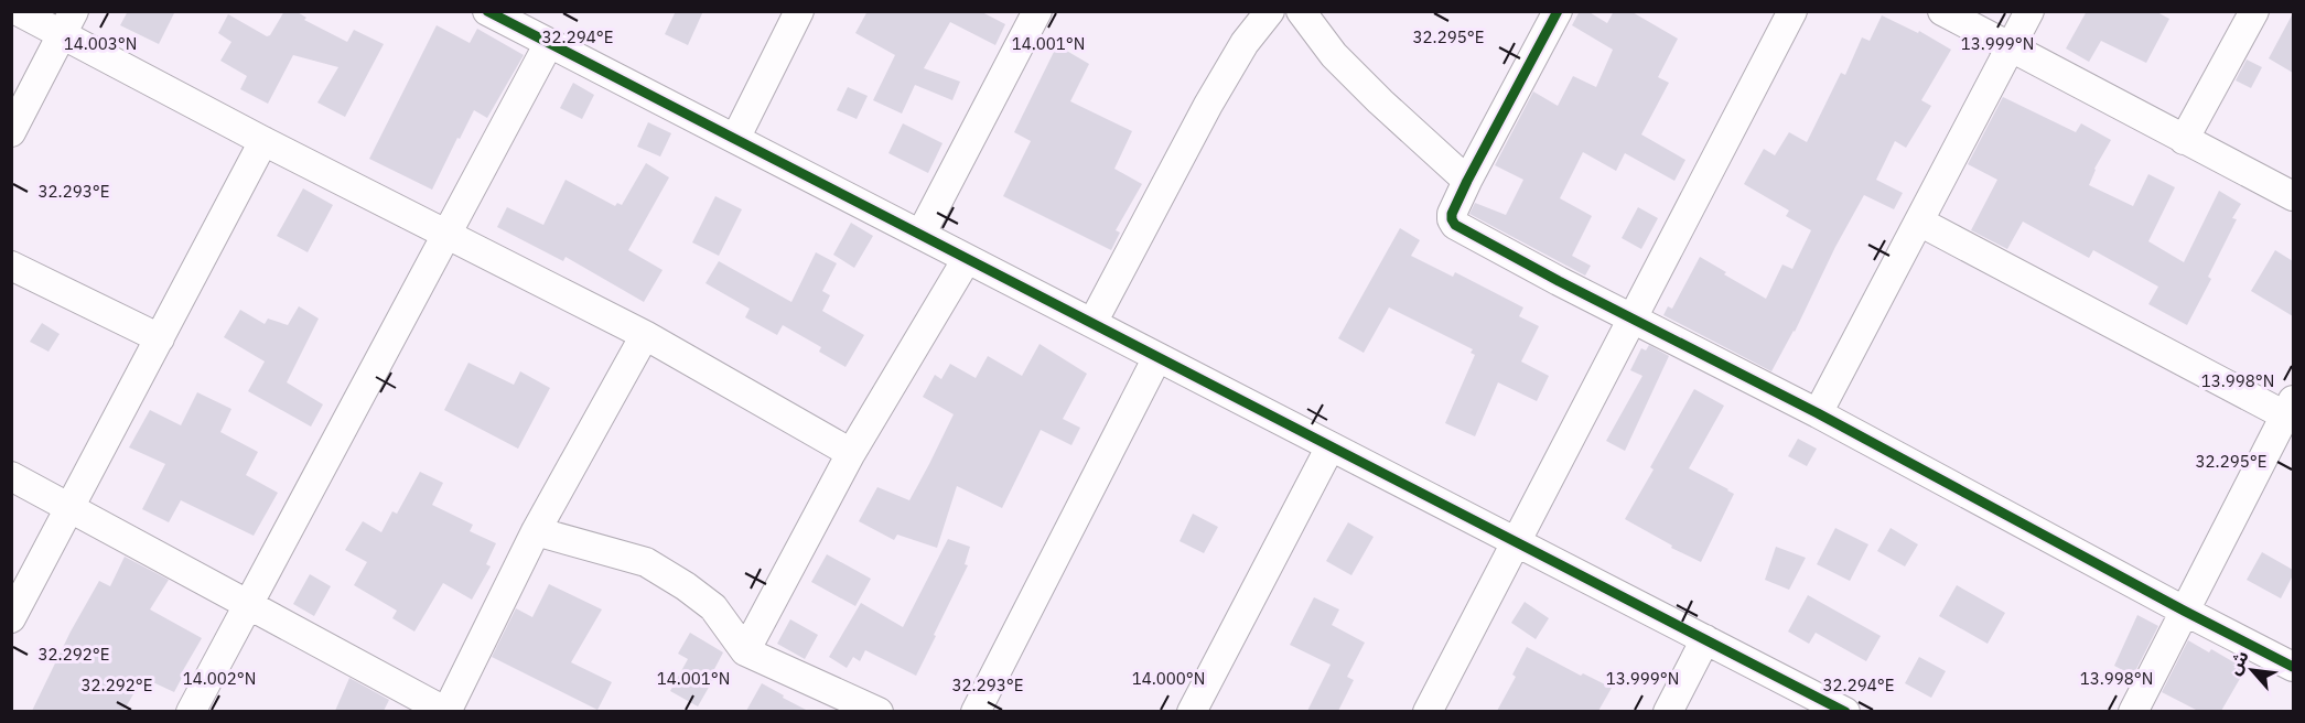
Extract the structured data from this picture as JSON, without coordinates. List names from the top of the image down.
{
  "north": "top left",
  "coordinates": [
    "32.294°E",
    "32.295°E",
    "14.003°N",
    "14.001°N",
    "13.999°N",
    "32.293°E",
    "13.998°N",
    "32.292°E",
    "14.002°N",
    "14.000°N"
  ]
}
